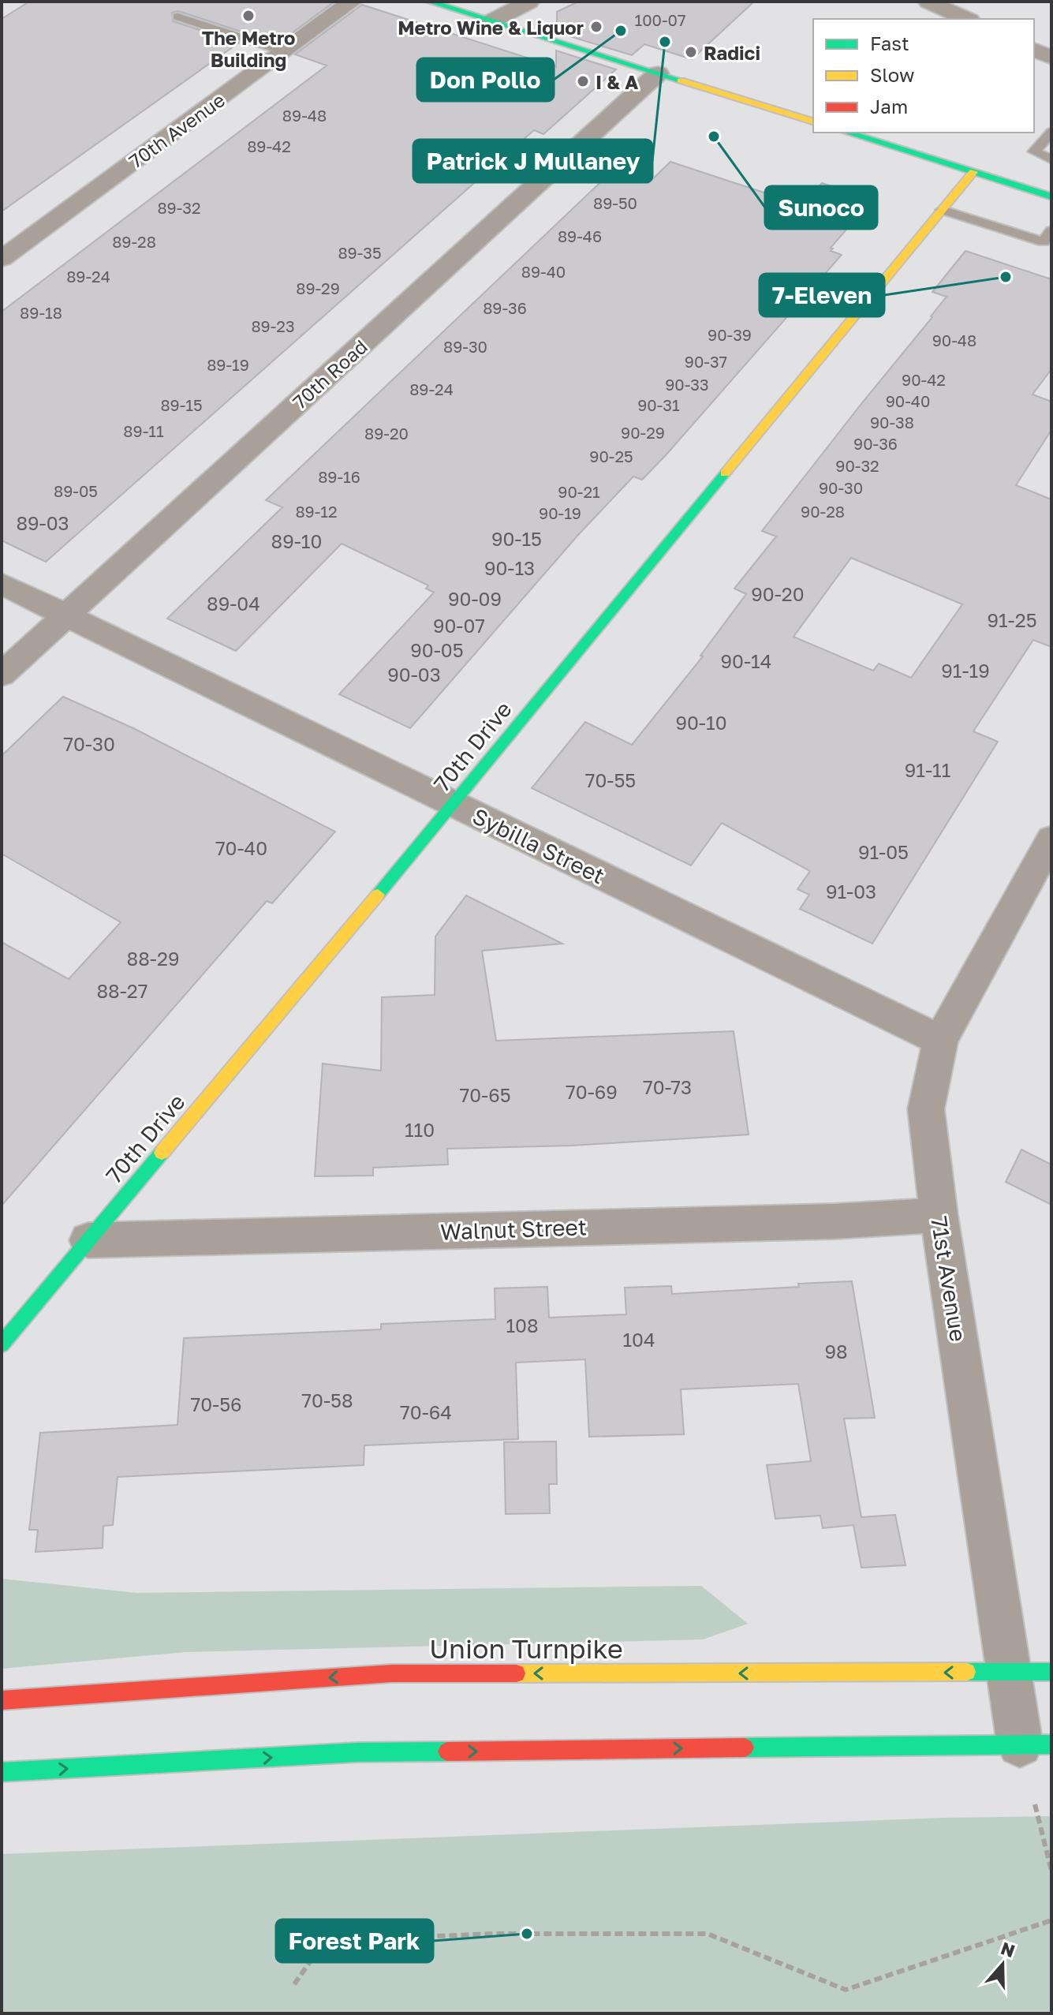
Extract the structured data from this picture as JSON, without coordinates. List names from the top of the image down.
{
  "streets": {
    "main road": ["70th Drive", "Union Turnpike"],
    "street": [
      "70th Avenue",
      "70th Road",
      "Sybilla Street",
      "Walnut Street",
      "71st Avenue"
    ]
  },
  "crossings": [
    ["70th Road", "Sybilla Street"],
    ["70th Drive", "Sybilla Street"],
    ["70th Drive", "Walnut Street"],
    ["Sybilla Street", "71st Avenue"],
    ["Walnut Street", "71st Avenue"],
    ["71st Avenue", "Union Turnpike"]
  ],
  "places": [
    "The Metro Building",
    "Metro Wine & Liquor",
    "Don Pollo",
    "Patrick J Mullaney",
    "Radici",
    "I & A",
    "Sunoco",
    "7-Eleven",
    "Forest Park"
  ],
  "house_numbers": [
    "100-07",
    "89-48",
    "89-42",
    "89-50",
    "89-32",
    "89-46",
    "89-28",
    "89-35",
    "89-40",
    "89-24",
    "89-29",
    "89-36",
    "89-18",
    "89-23",
    "90-39",
    "90-48",
    "89-30",
    "90-37",
    "89-19",
    "90-42",
    "90-33",
    "89-24",
    "90-40",
    "89-15",
    "90-31",
    "90-38",
    "89-11",
    "90-29",
    "89-20",
    "90-36",
    "90-25",
    "90-32",
    "89-16",
    "90-30",
    "89-05",
    "90-21",
    "89-12",
    "90-28",
    "90-19",
    "89-03",
    "90-15",
    "89-10",
    "90-13",
    "90-20",
    "90-09",
    "89-04",
    "91-25",
    "90-07",
    "90-05",
    "90-14",
    "91-19",
    "90-03",
    "90-10",
    "70-30",
    "91-11",
    "70-55",
    "70-40",
    "91-05",
    "91-03",
    "88-29",
    "88-27",
    "70-73",
    "70-69",
    "70-65",
    "110",
    "108",
    "104",
    "98",
    "70-58",
    "70-56",
    "70-64"
  ],
  "legend": ["Fast", "Slow", "Jam"],
  "north": "top"
}
